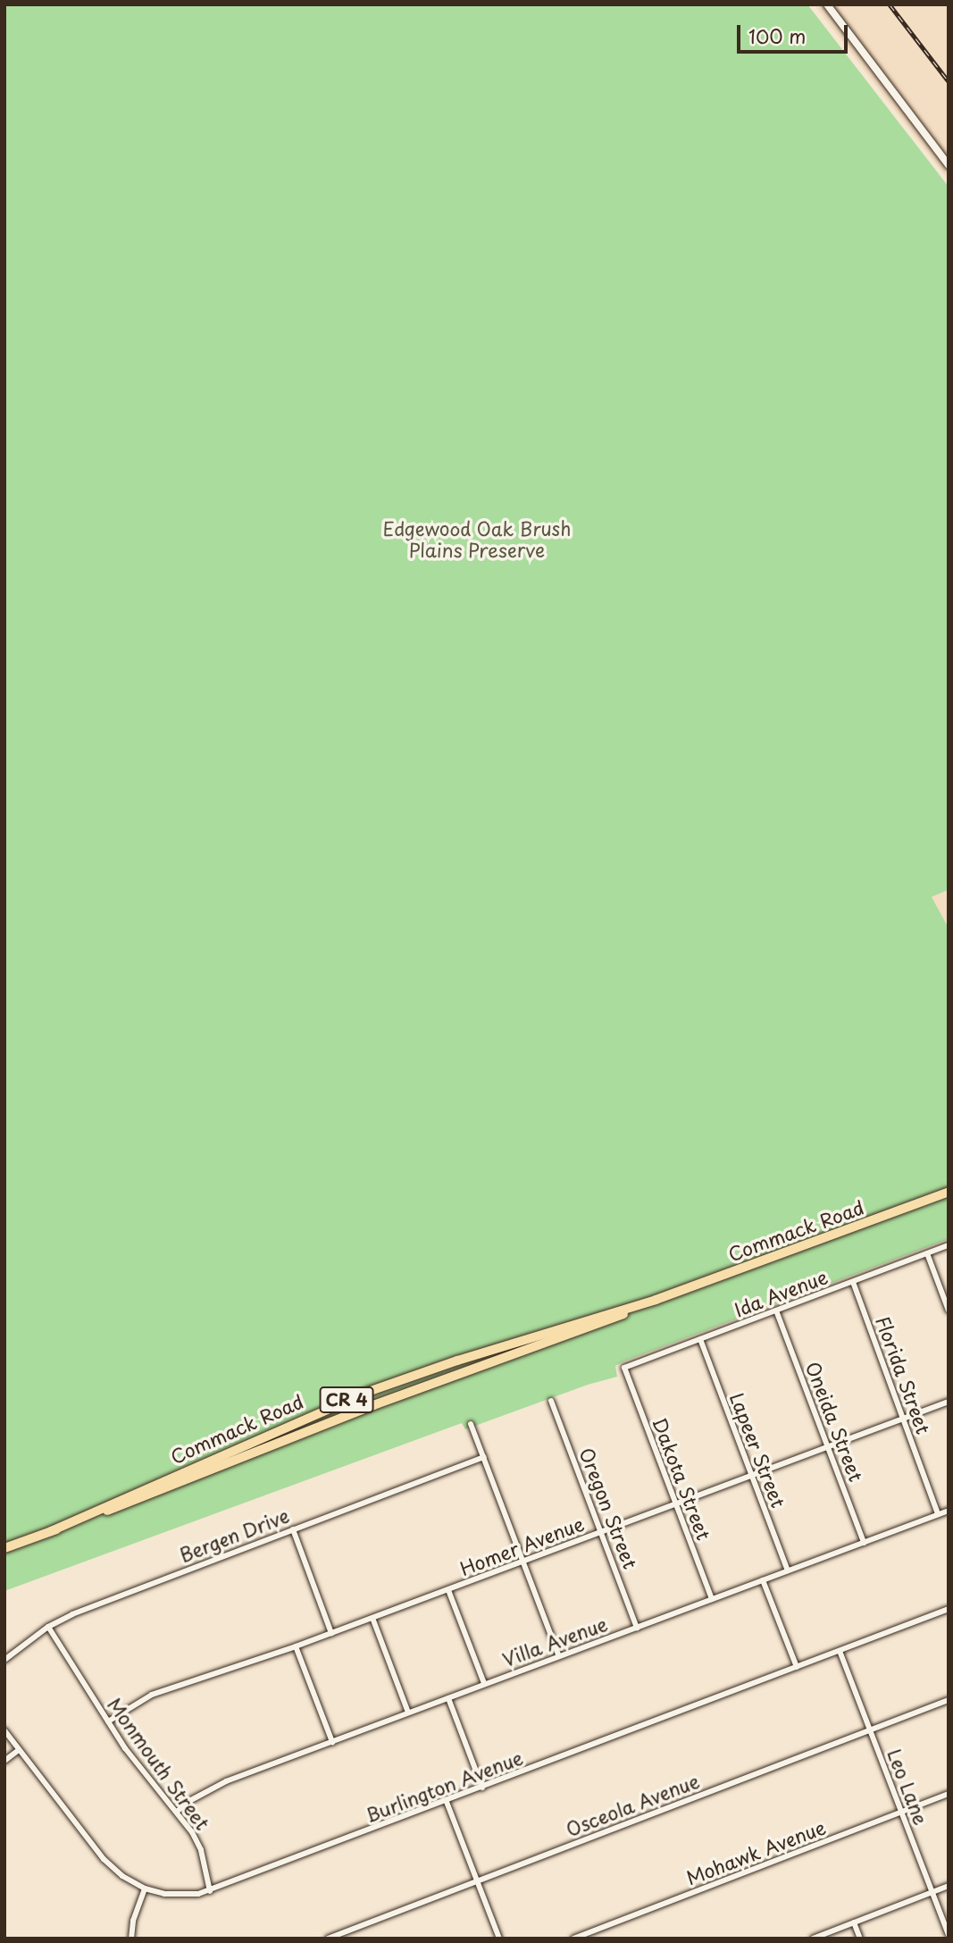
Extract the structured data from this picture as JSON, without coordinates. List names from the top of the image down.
{
  "streets": {
    "main road": ["Commack Road", "CR 4"],
    "street": [
      "Ida Avenue",
      "Florida Street",
      "Oneida Street",
      "Lapeer Street",
      "Dakota Street",
      "Oregon Street",
      "Bergen Drive",
      "Homer Avenue",
      "Villa Avenue",
      "Monmouth Street",
      "Burlington Avenue",
      "Leo Lane",
      "Osceola Avenue",
      "Mohawk Avenue"
    ]
  },
  "crossings": [
    ["Ida Avenue", "Florida Street"],
    ["Ida Avenue", "Oneida Street"],
    ["Ida Avenue", "Lapeer Street"],
    ["Ida Avenue", "Dakota Street"],
    ["Florida Street", "Homer Avenue"],
    ["Florida Street", "Villa Avenue"],
    ["Oneida Street", "Homer Avenue"],
    ["Oneida Street", "Villa Avenue"],
    ["Lapeer Street", "Homer Avenue"],
    ["Lapeer Street", "Villa Avenue"],
    ["Dakota Street", "Homer Avenue"],
    ["Dakota Street", "Villa Avenue"],
    ["Oregon Street", "Homer Avenue"],
    ["Oregon Street", "Villa Avenue"],
    ["Bergen Drive", "Monmouth Street"],
    ["Homer Avenue", "Monmouth Street"],
    ["Villa Avenue", "Monmouth Street"],
    ["Monmouth Street", "Burlington Avenue"],
    ["Burlington Avenue", "Leo Lane"],
    ["Leo Lane", "Osceola Avenue"],
    ["Leo Lane", "Mohawk Avenue"]
  ],
  "parks": ["Edgewood Oak Brush Plains Preserve"],
  "scale_bar": "100 m"
}
